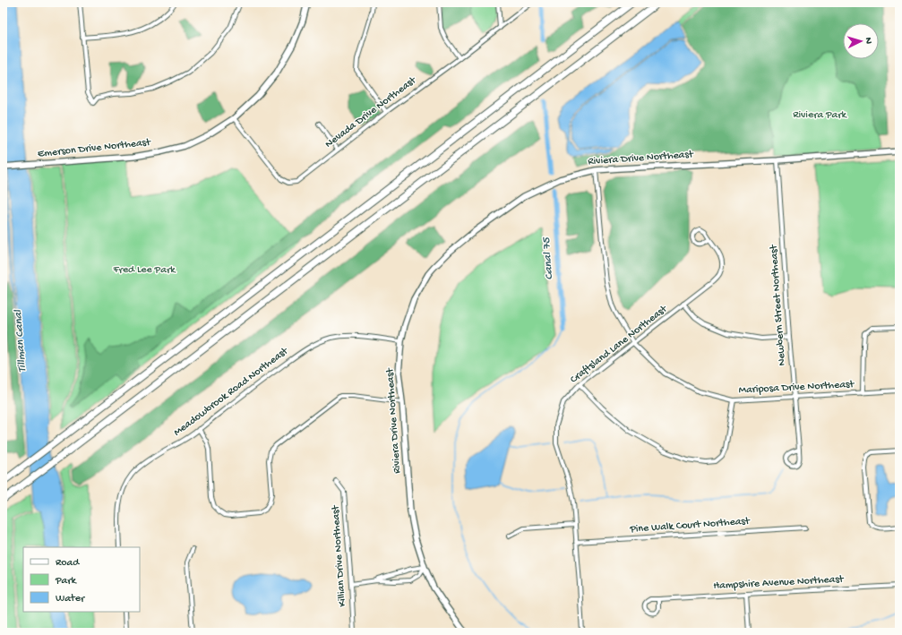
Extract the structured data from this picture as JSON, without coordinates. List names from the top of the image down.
{
  "streets": {
    "street": [
      "Nevada Drive Northeast",
      "Emerson Drive Northeast",
      "Riviera Drive Northeast",
      "Newbern Street Northeast",
      "Craftsland Lane Northeast",
      "Mariposa Drive Northeast",
      "Meadowbrook Road Northeast",
      "Pine Walk Court Northeast",
      "Killian Drive Northeast",
      "Hampshire Avenue Northeast"
    ]
  },
  "crossings": [
    ["Nevada Drive Northeast", "Emerson Drive Northeast"],
    ["Riviera Drive Northeast", "Newbern Street Northeast"],
    ["Riviera Drive Northeast", "Mariposa Drive Northeast"],
    ["Riviera Drive Northeast", "Meadowbrook Road Northeast"],
    ["Newbern Street Northeast", "Mariposa Drive Northeast"],
    ["Craftsland Lane Northeast", "Mariposa Drive Northeast"],
    ["Craftsland Lane Northeast", "Pine Walk Court Northeast"]
  ],
  "water": ["Canal 75", "Tillman Canal"],
  "parks": ["Riviera Park", "Fred Lee Park"],
  "legend": ["Road", "Park", "Water"],
  "north": "right"
}
